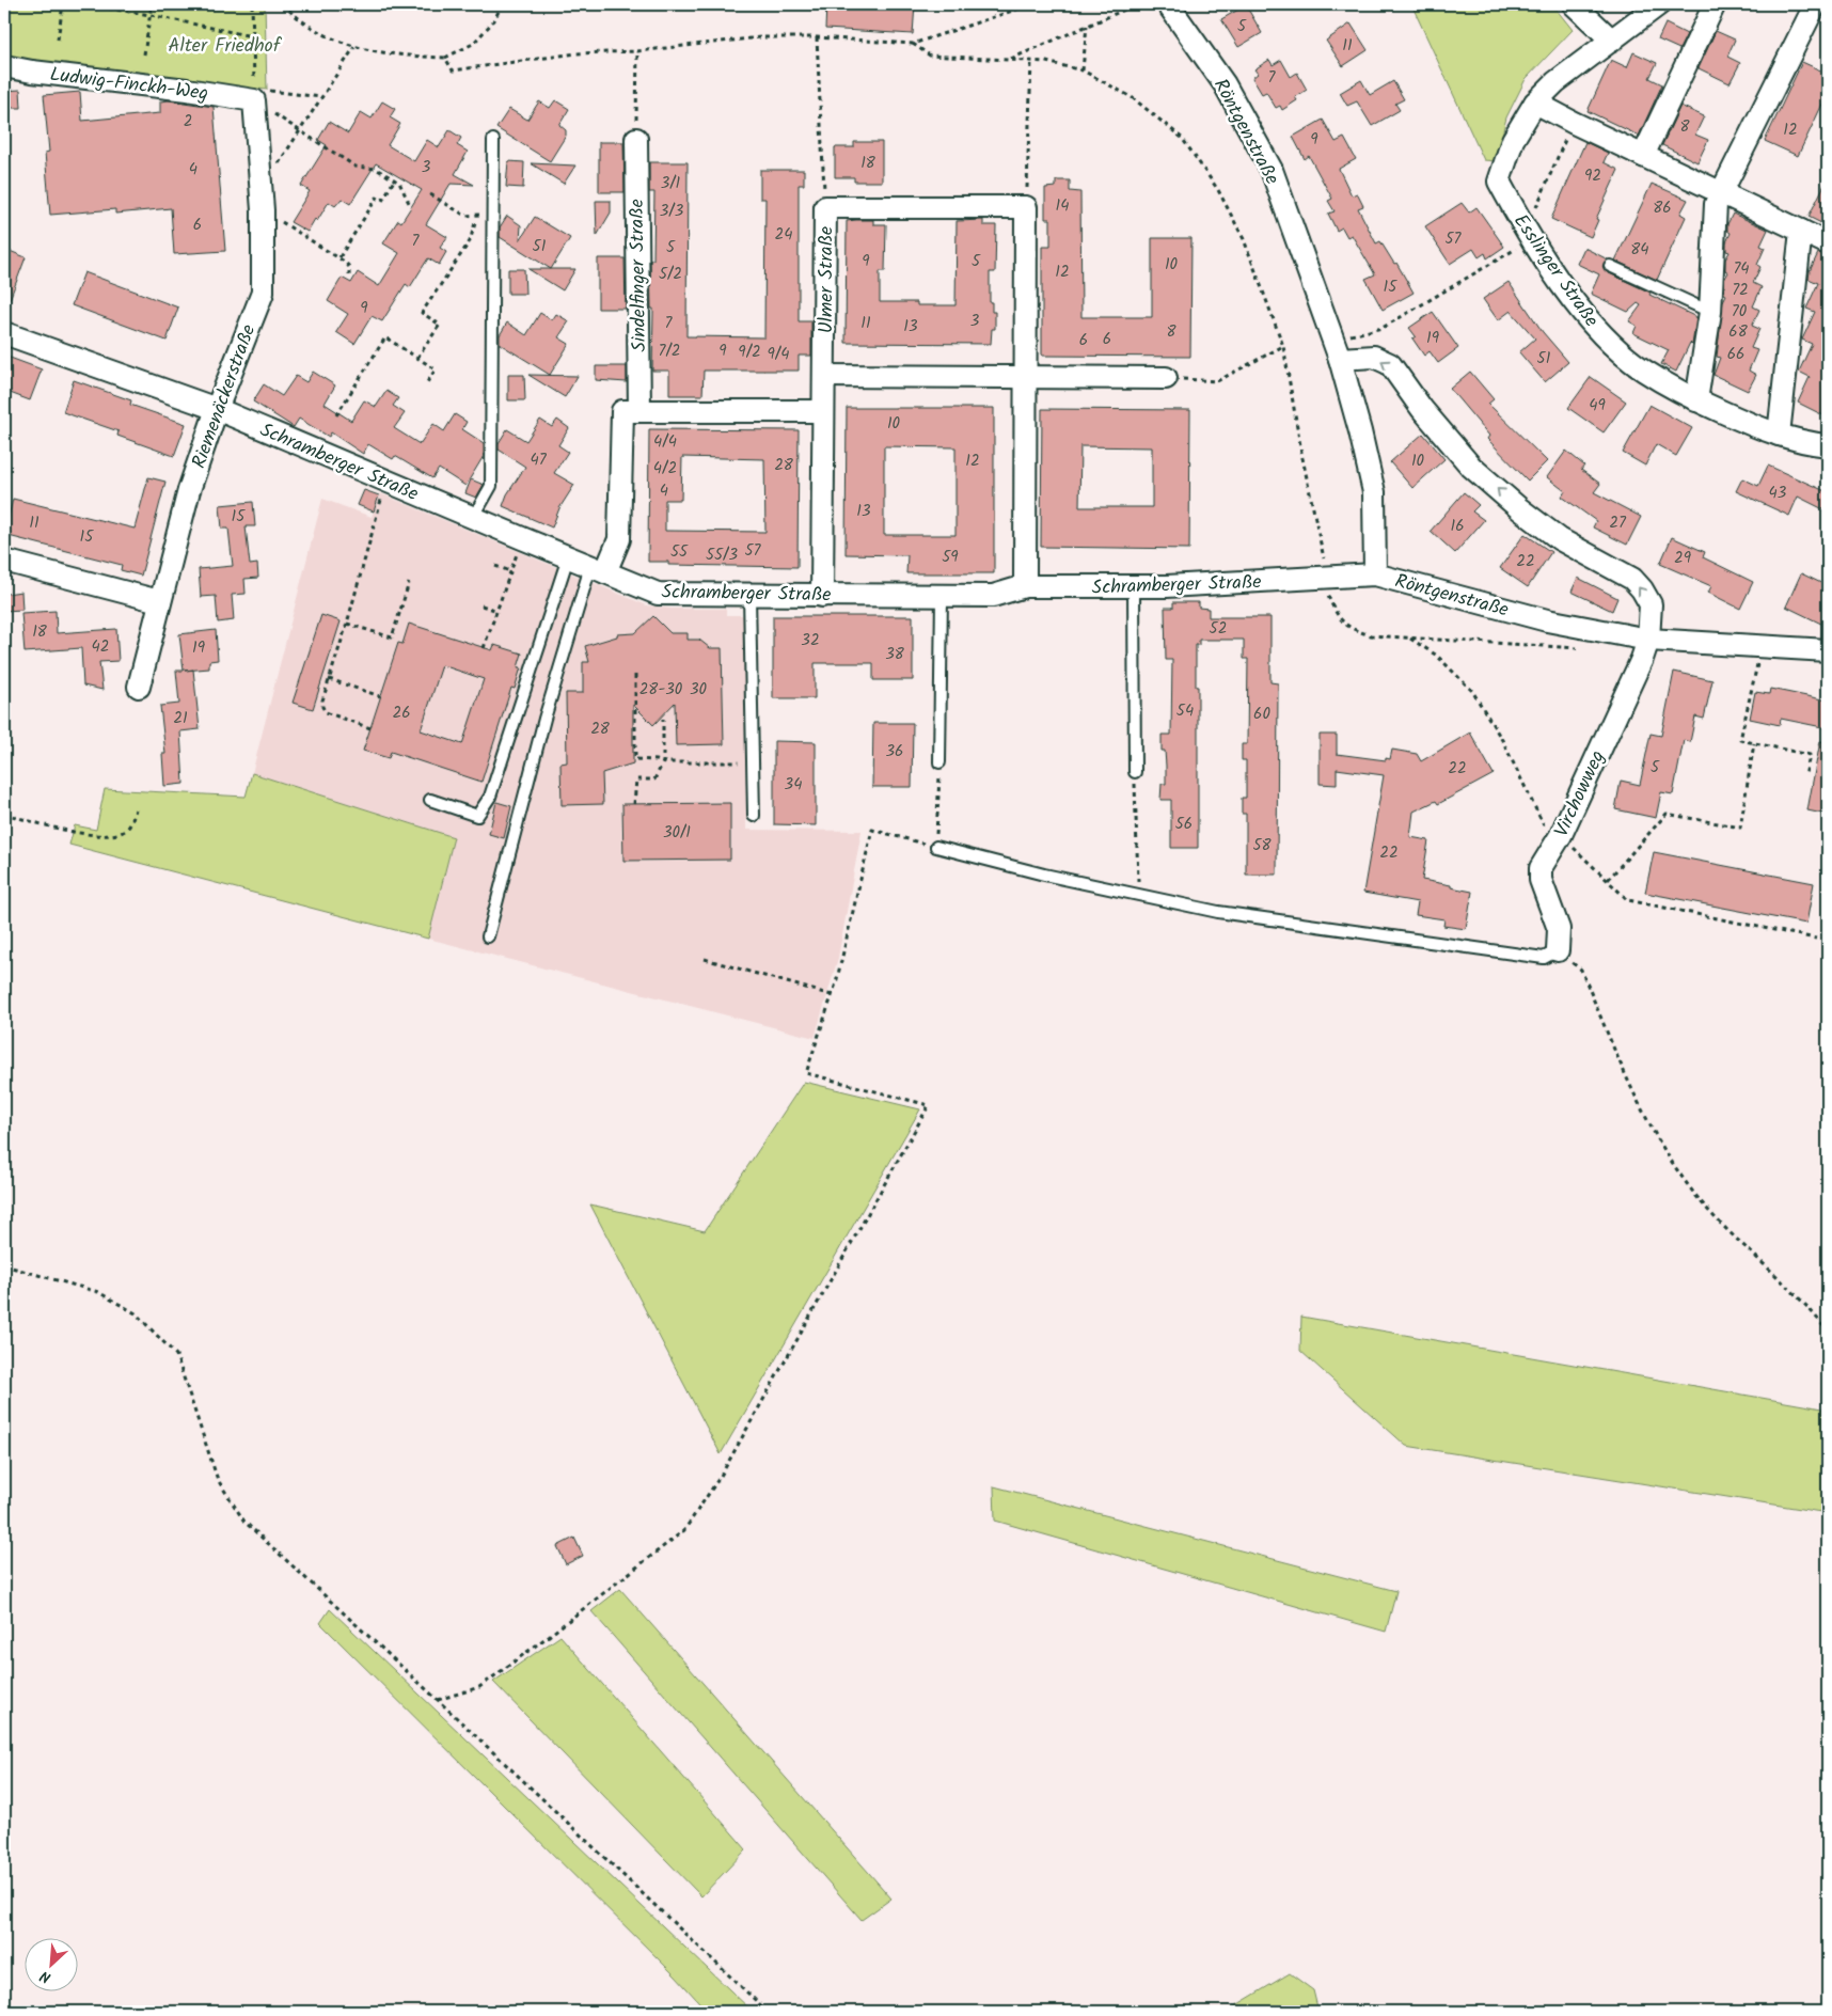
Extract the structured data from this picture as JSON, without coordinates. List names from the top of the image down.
{
  "streets": {
    "street": [
      "Ludwig-Finckh-Weg",
      "Röntgenstraße",
      "Esslinger Straße",
      "Sindelfinger Straße",
      "Ulmer Straße",
      "Riemenäckerstraße",
      "Schramberger Straße",
      "Virchowweg"
    ]
  },
  "crossings": [
    ["Ludwig-Finckh-Weg", "Riemenäckerstraße"],
    ["Röntgenstraße", "Schramberger Straße"],
    ["Röntgenstraße", "Virchowweg"],
    ["Ulmer Straße", "Schramberger Straße"],
    ["Riemenäckerstraße", "Schramberger Straße"]
  ],
  "parks": ["Alter Friedhof"],
  "house_numbers": [
    "5",
    "11",
    "7",
    "2",
    "8",
    "12",
    "9",
    "18",
    "3",
    "4",
    "92",
    "3/1",
    "14",
    "86",
    "3/3",
    "6",
    "24",
    "57",
    "7",
    "51",
    "5",
    "84",
    "9",
    "5",
    "10",
    "74",
    "12",
    "5/2",
    "15",
    "72",
    "9",
    "70",
    "3",
    "7",
    "11",
    "13",
    "8",
    "68",
    "19",
    "6",
    "6",
    "7/2",
    "9",
    "9/2",
    "9/4",
    "66",
    "51",
    "49",
    "10",
    "4/4",
    "47",
    "12",
    "10",
    "28",
    "4/2",
    "4",
    "43",
    "13",
    "15",
    "11",
    "27",
    "16",
    "15",
    "57",
    "55",
    "55/3",
    "59",
    "29",
    "22",
    "52",
    "18",
    "32",
    "42",
    "19",
    "38",
    "28-30",
    "30",
    "54",
    "26",
    "60",
    "21",
    "28",
    "36",
    "5",
    "22",
    "34",
    "56",
    "30/1",
    "58",
    "22"
  ],
  "north": "bottom left"
}
